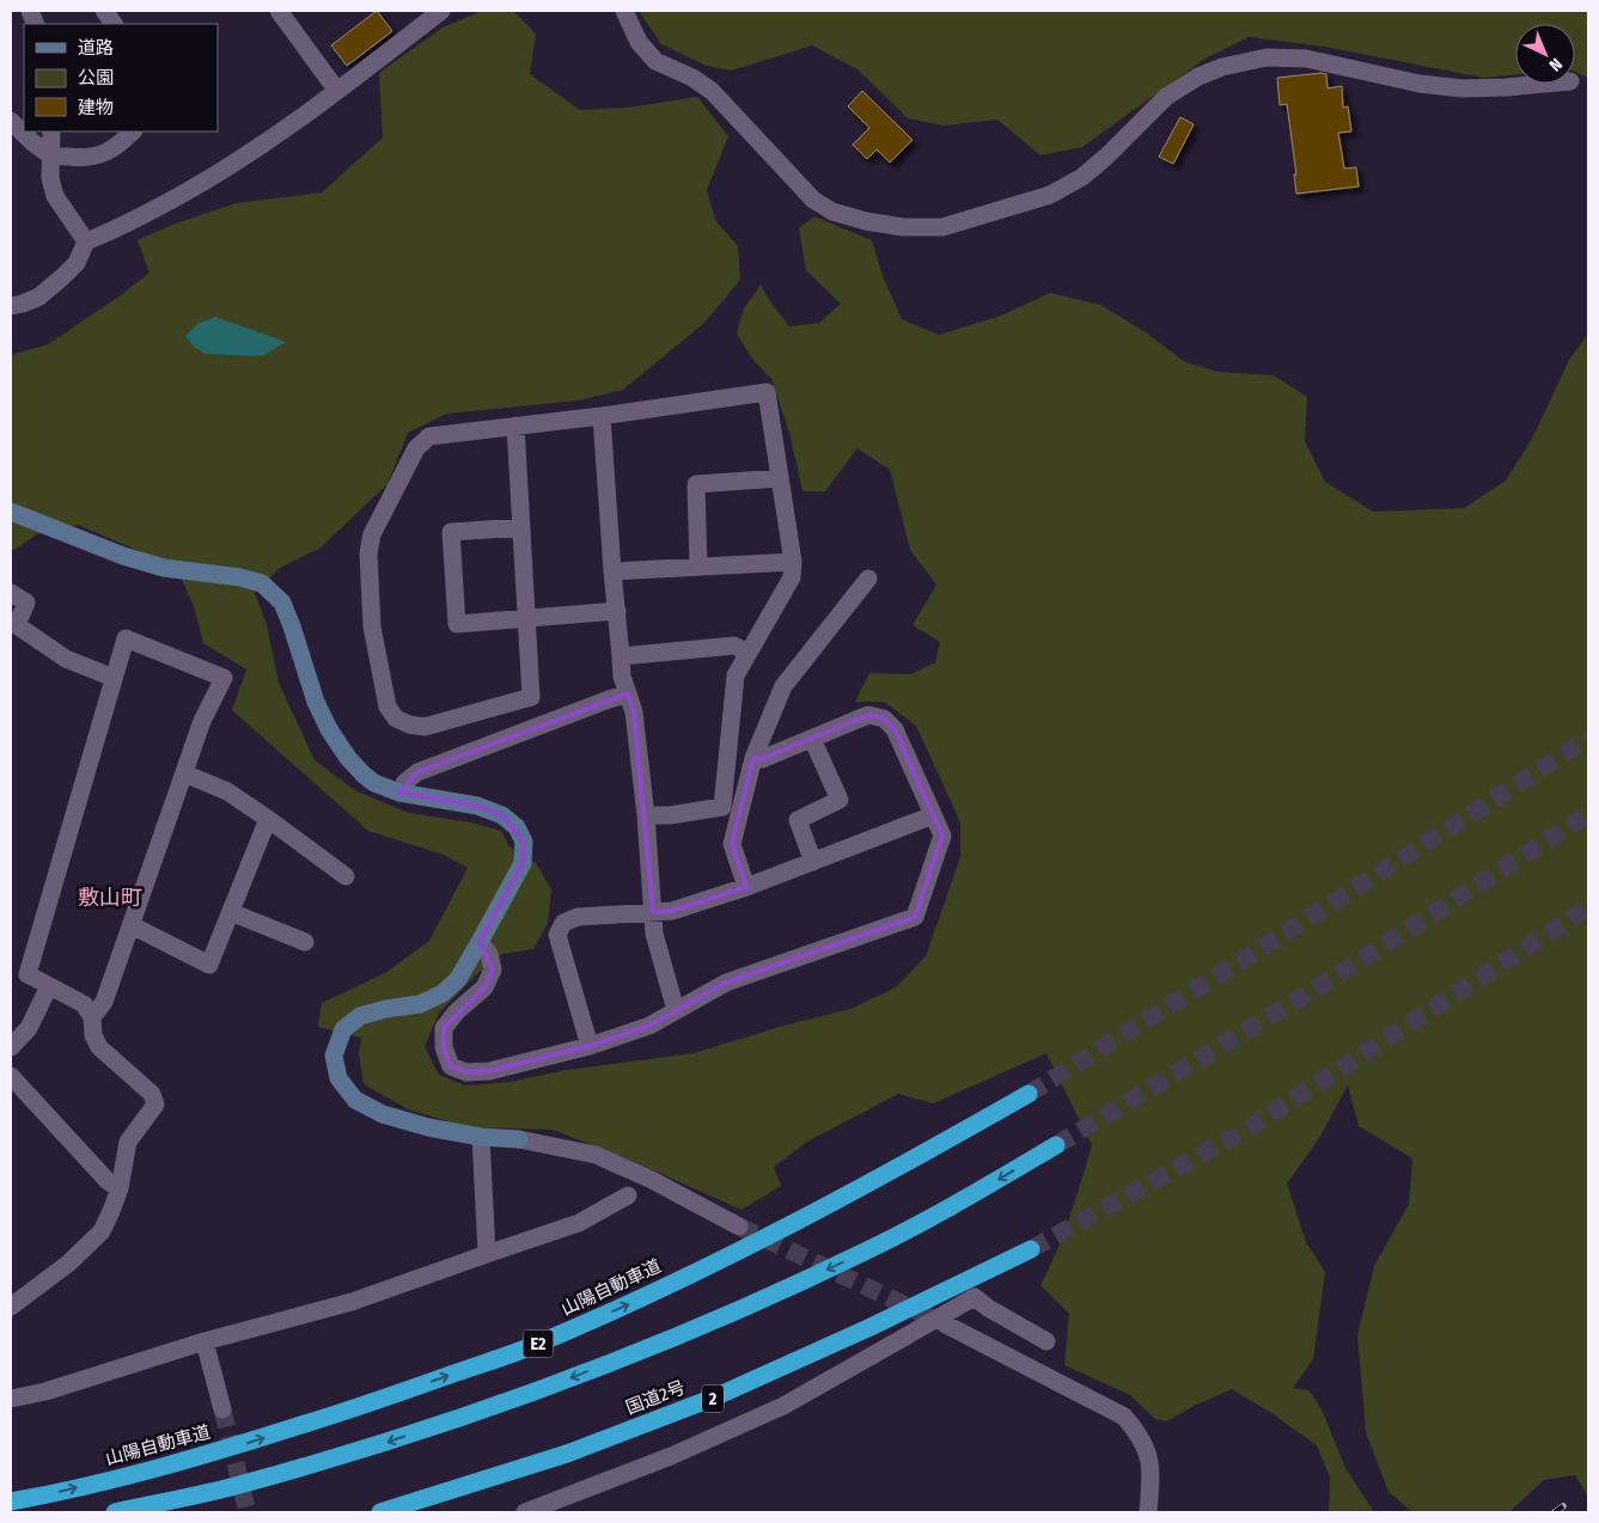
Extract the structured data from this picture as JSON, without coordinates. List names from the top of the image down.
{
  "streets": {
    "highway": [
      "山陽自動車道",
      "E2",
      "国道2号",
      "2"
    ]
  },
  "districts": ["敷山町"],
  "legend": ["道路", "公園", "建物"],
  "north": "bottom right"
}
